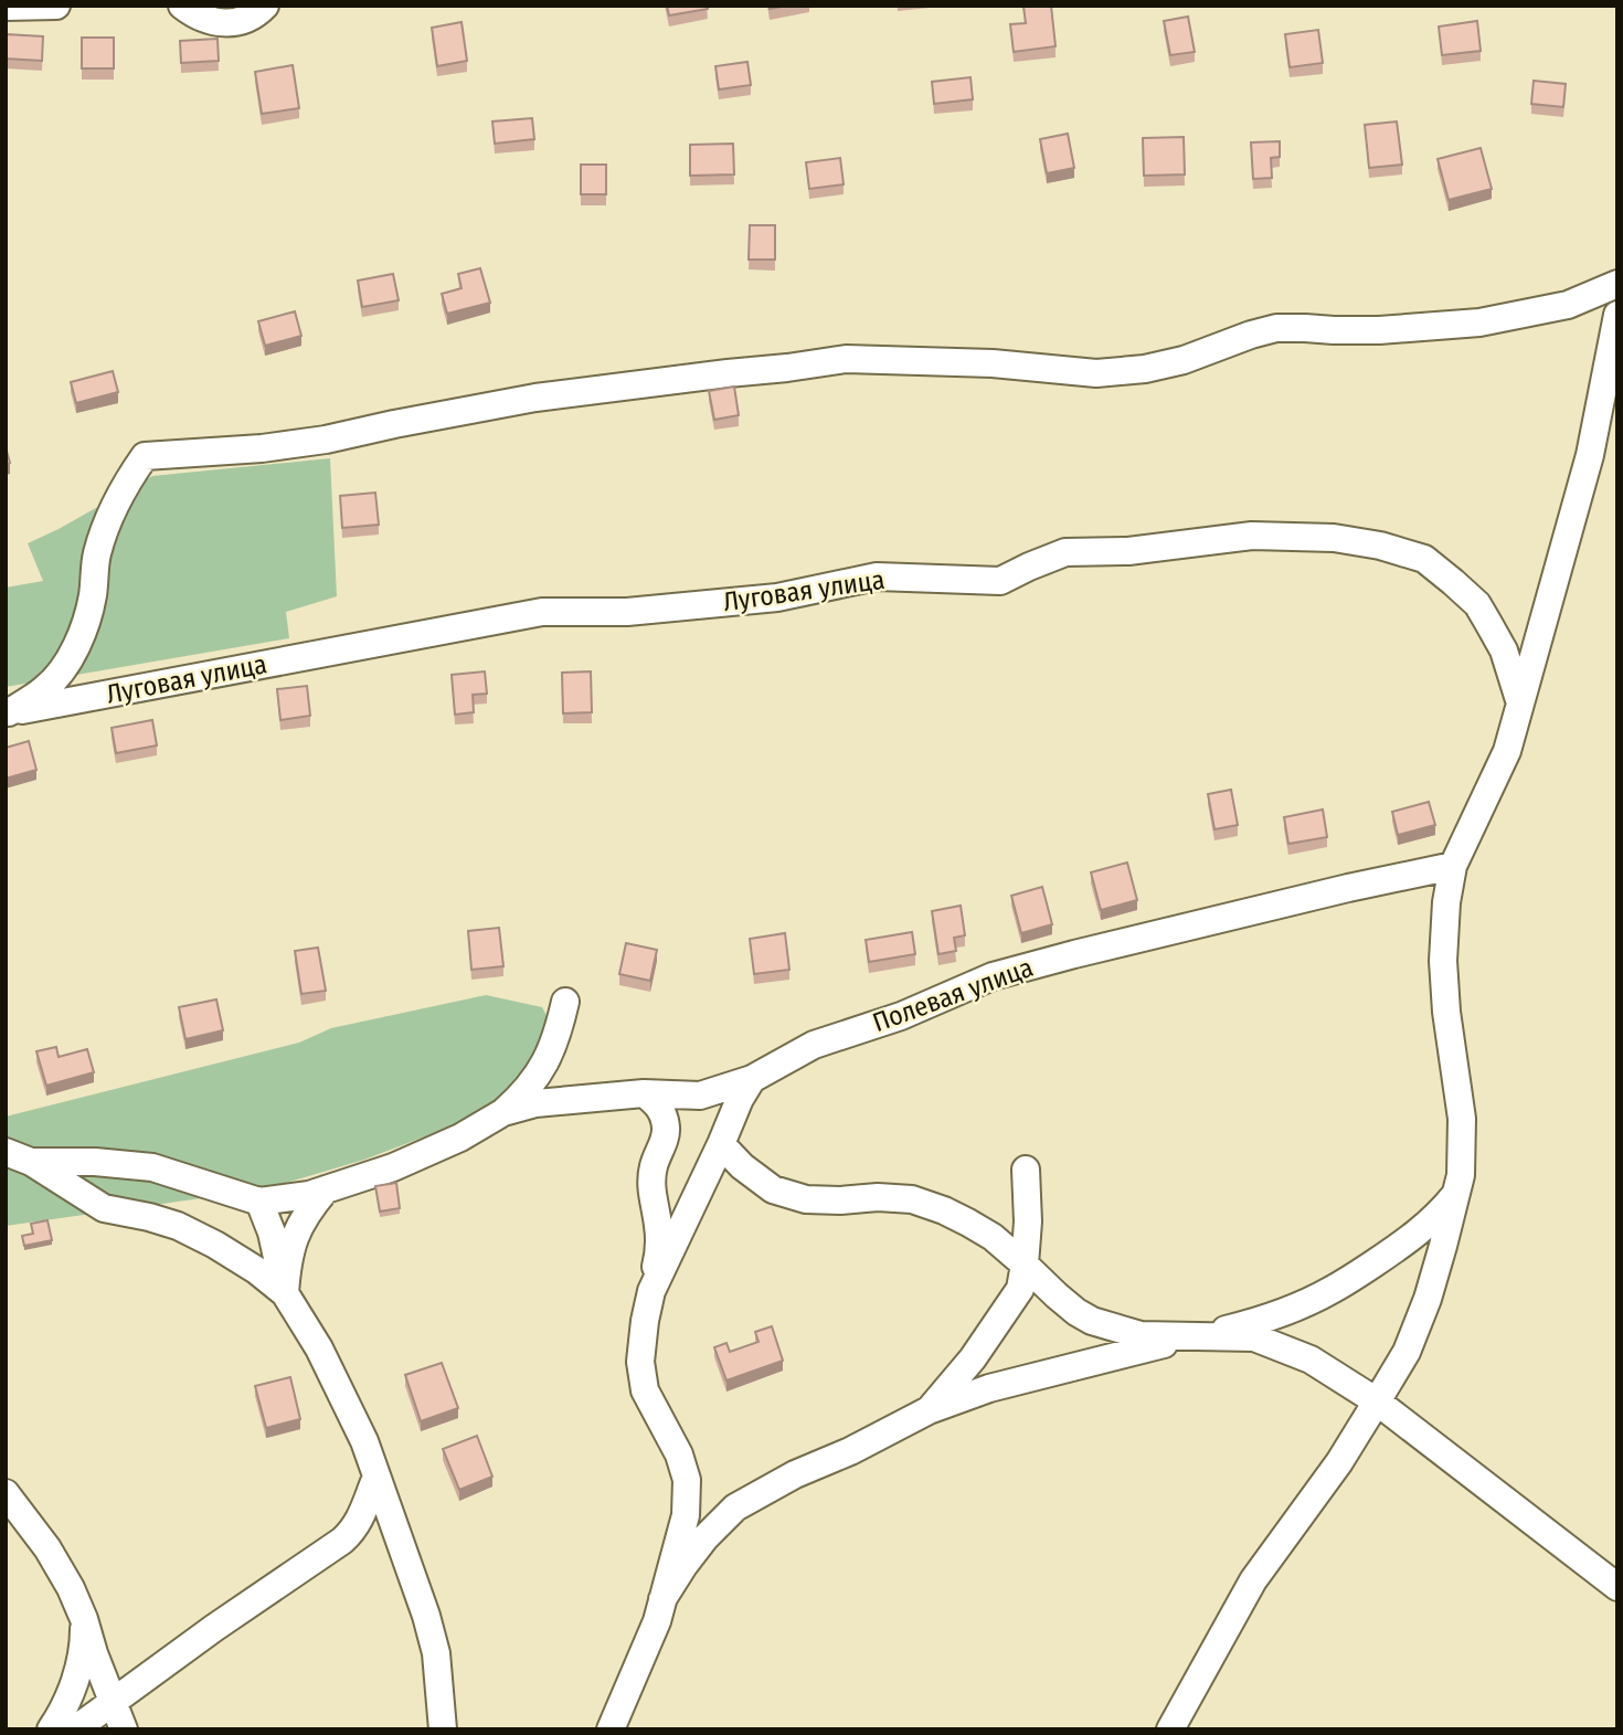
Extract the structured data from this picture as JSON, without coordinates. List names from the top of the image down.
{
  "streets": {
    "street": ["Луговая улица", "Полевая улица"]
  }
}
